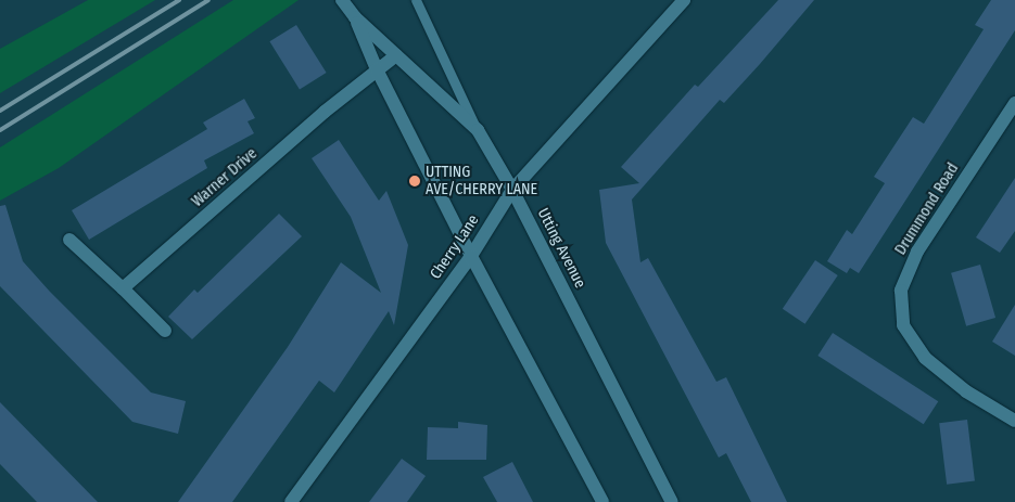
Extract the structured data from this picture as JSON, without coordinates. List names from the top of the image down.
{
  "streets": {
    "street": [
      "Warner Drive",
      "Drummond Road",
      "Cherry Lane",
      "Utting Avenue"
    ]
  },
  "crossings": [
    ["Warner Drive", "Utting Avenue"],
    ["Cherry Lane", "Utting Avenue"]
  ],
  "places": ["UTTING AVE/CHERRY LANE"]
}
